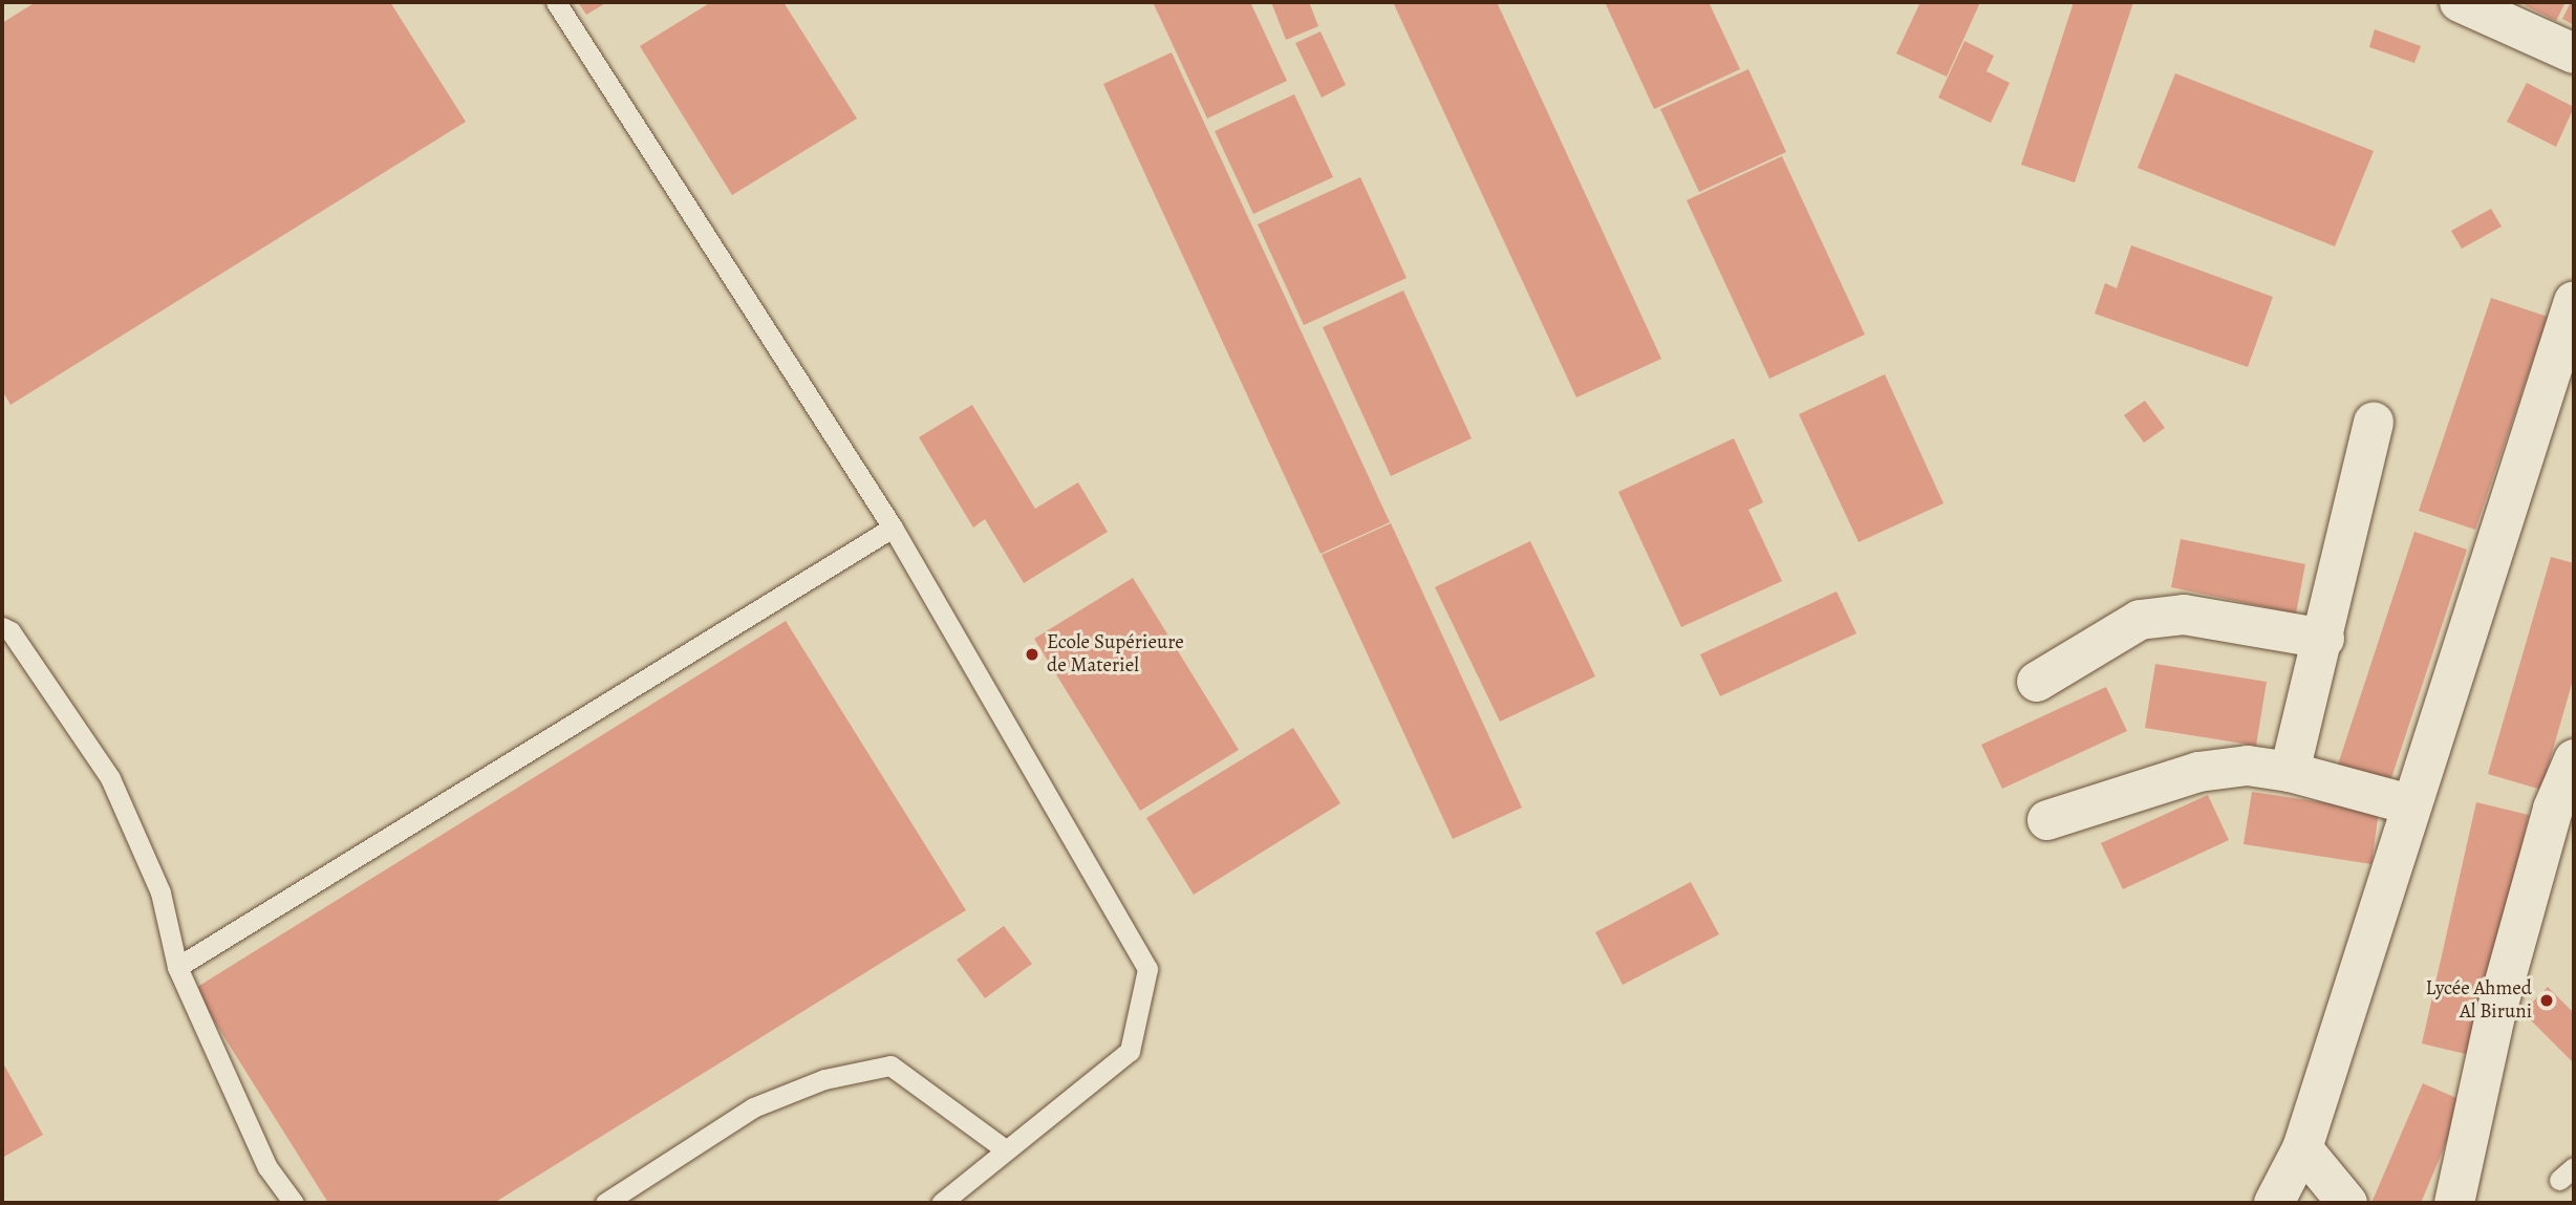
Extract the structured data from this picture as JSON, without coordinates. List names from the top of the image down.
{
  "places": ["Ecole Supérieure de Materiel", "Lycée Ahmed Al Biruni"]
}
